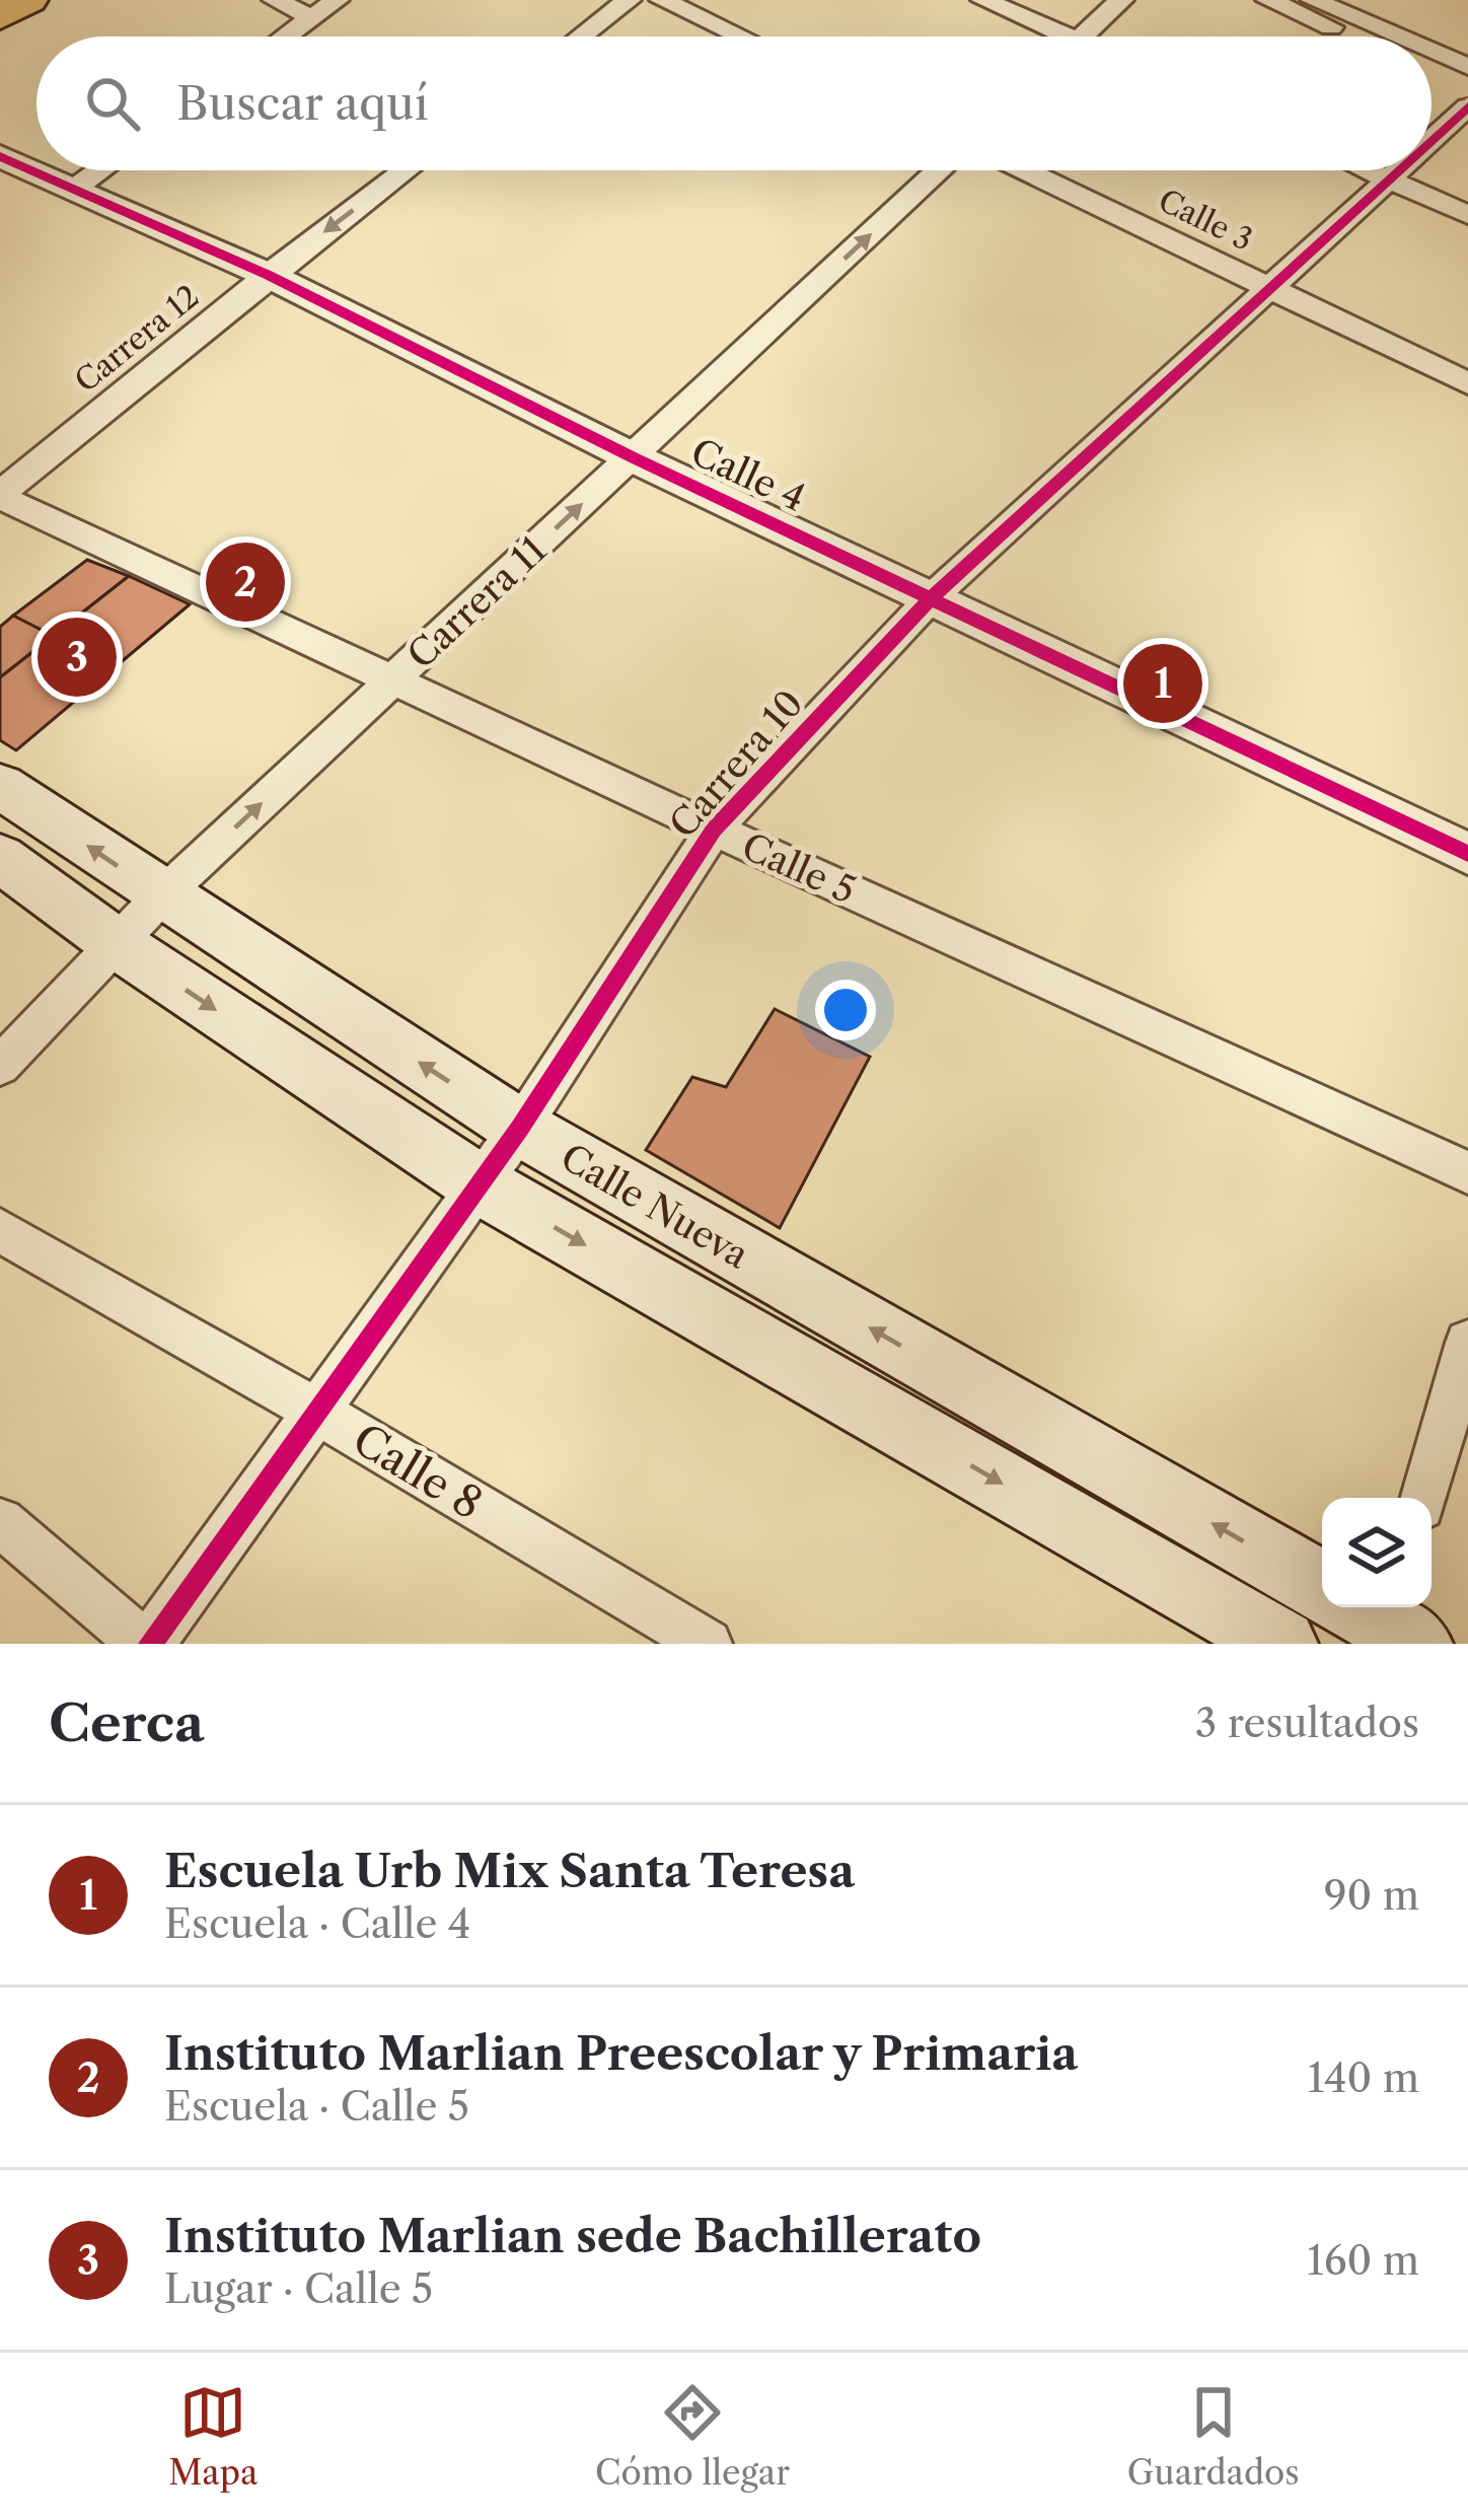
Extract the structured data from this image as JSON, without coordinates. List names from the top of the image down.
{
  "streets": {
    "main road": ["Calle Nueva"],
    "street": [
      "Calle 3",
      "Carrera 12",
      "Calle 4",
      "Carrera 11",
      "Carrera 10",
      "Calle 5",
      "Calle 8"
    ]
  },
  "crossings": [
    ["Calle 3", "Carrera 10"],
    ["Carrera 12", "Calle 4"],
    ["Carrera 12", "Calle 5"],
    ["Calle 4", "Carrera 11"],
    ["Calle 4", "Carrera 10"],
    ["Carrera 11", "Calle 5"],
    ["Carrera 11", "Calle Nueva"],
    ["Carrera 10", "Calle 5"],
    ["Carrera 10", "Calle Nueva"],
    ["Carrera 10", "Calle 8"]
  ],
  "one_way": ["Carrera 11"],
  "page": {
    "search": "Buscar aquí",
    "pins": ["2", "3", "1"],
    "heading": ["Cerca", "3 resultados"],
    "list": [
      {
        "mark": "1",
        "name": "Escuela Urb Mix Santa Teresa",
        "note": "Escuela · Calle 4",
        "value": "90 m"
      },
      {
        "mark": "2",
        "name": "Instituto Marlian Preescolar y Primaria",
        "note": "Escuela · Calle 5",
        "value": "140 m"
      },
      {
        "mark": "3",
        "name": "Instituto Marlian sede Bachillerato",
        "note": "Lugar · Calle 5",
        "value": "160 m"
      }
    ],
    "nav": ["Mapa", "Cómo llegar", "Guardados"]
  }
}
